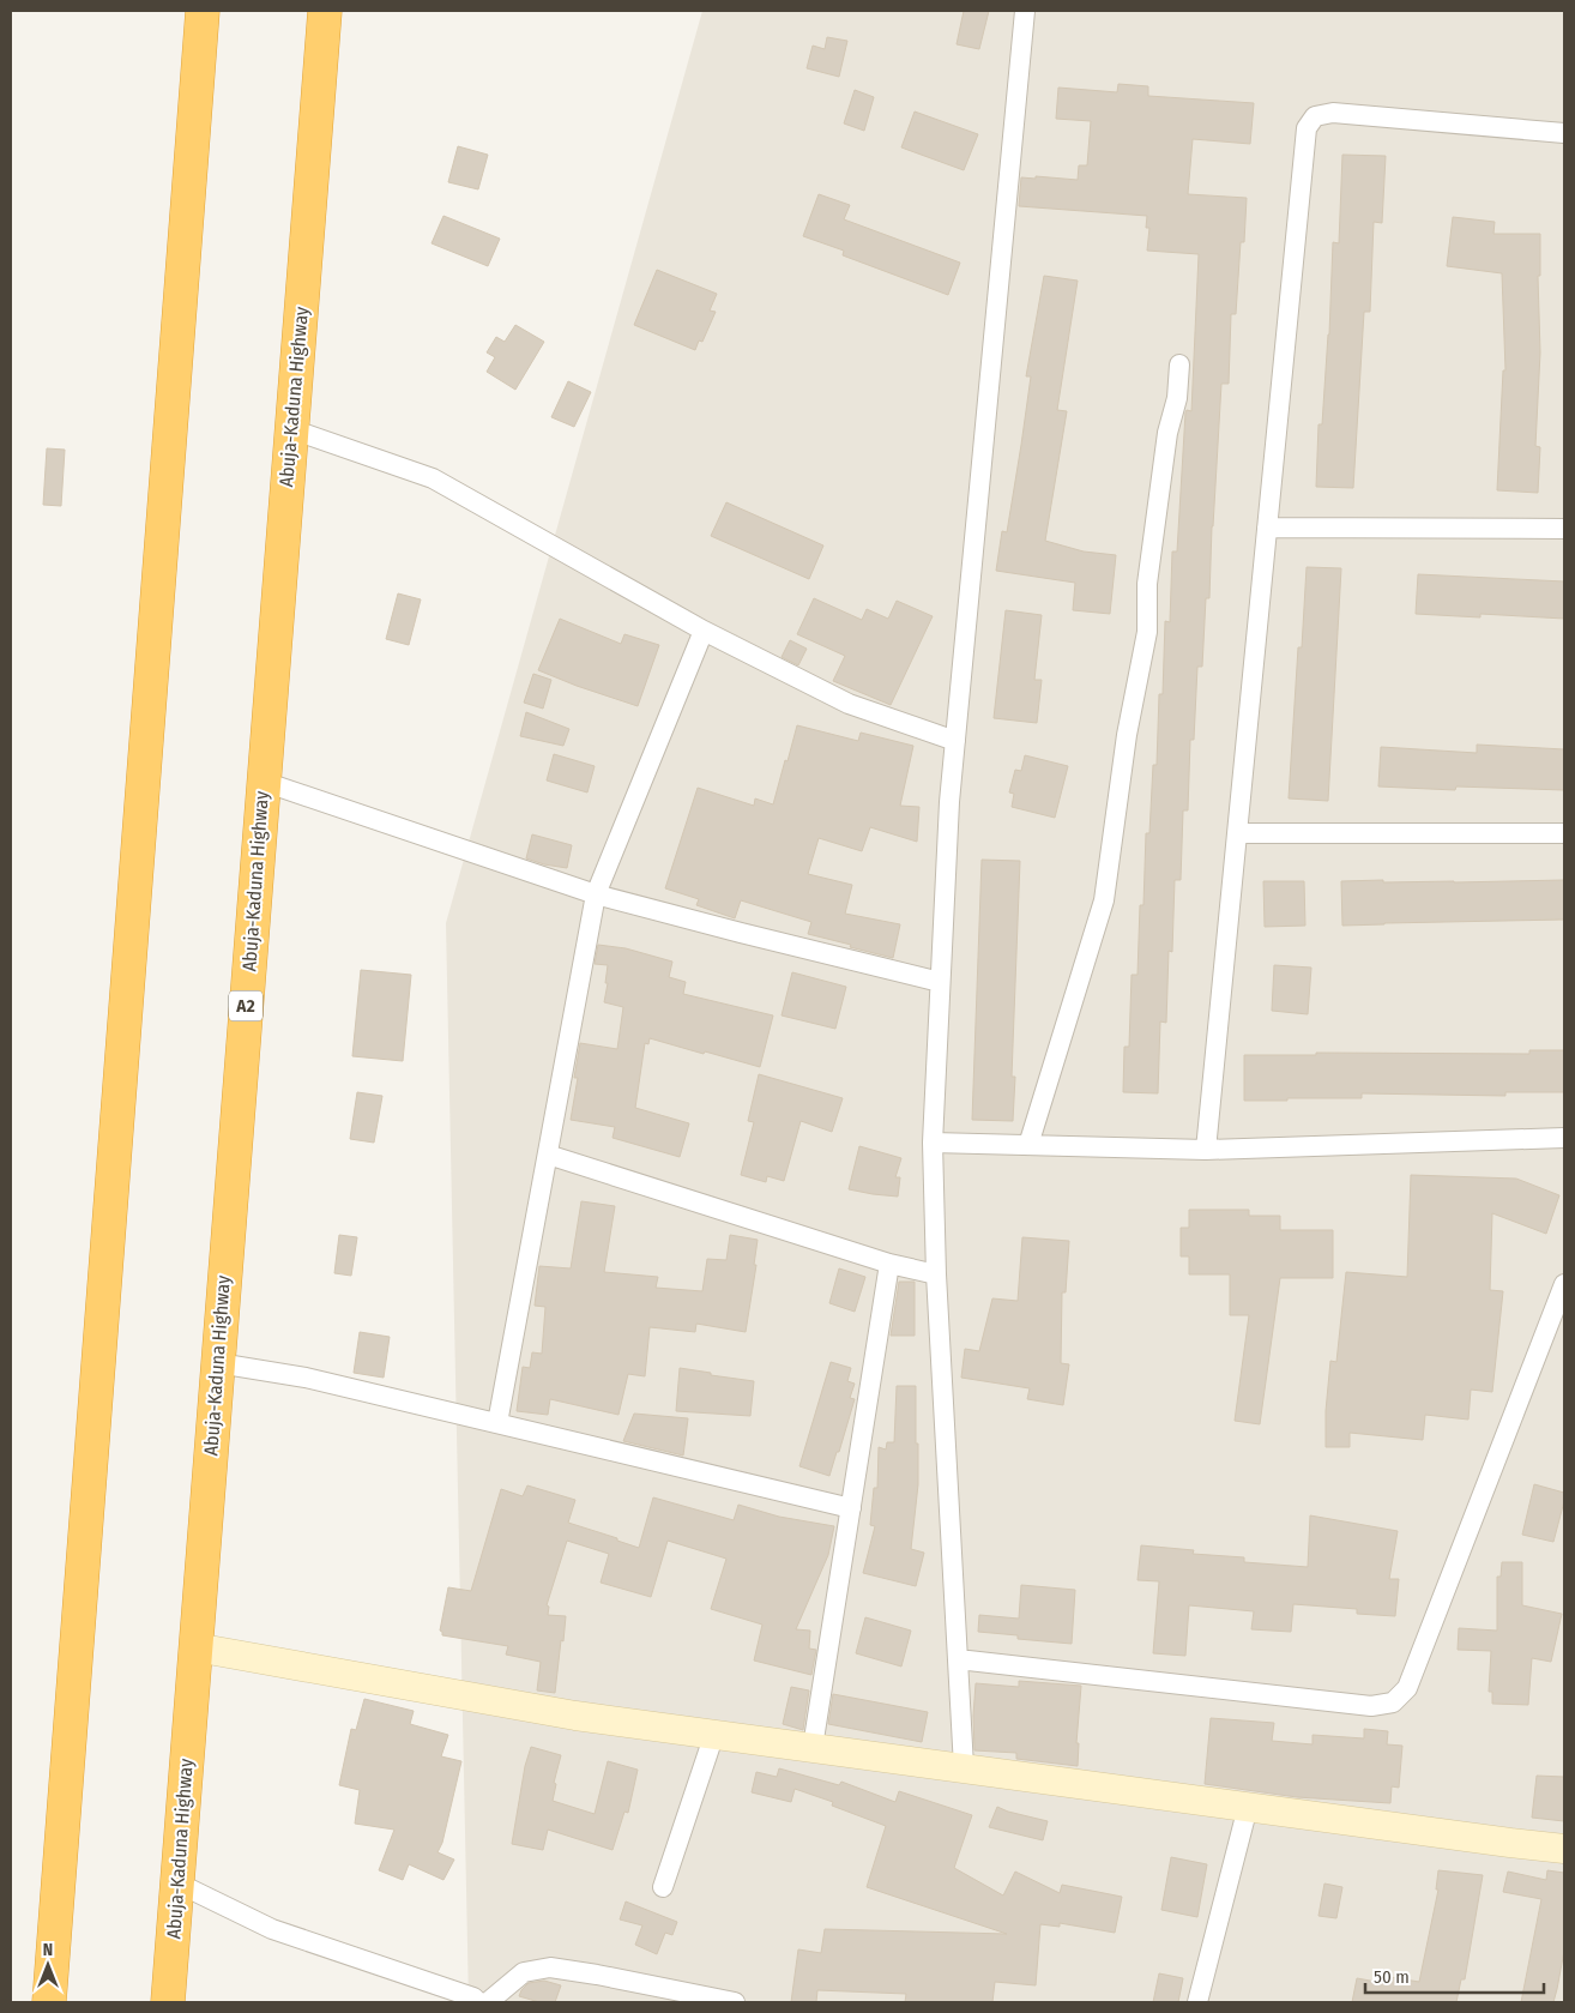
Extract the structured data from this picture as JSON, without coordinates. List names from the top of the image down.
{
  "streets": {
    "highway": ["Abuja-Kaduna Highway", "A2"]
  },
  "scale_bar": "50 m",
  "north": "top"
}
